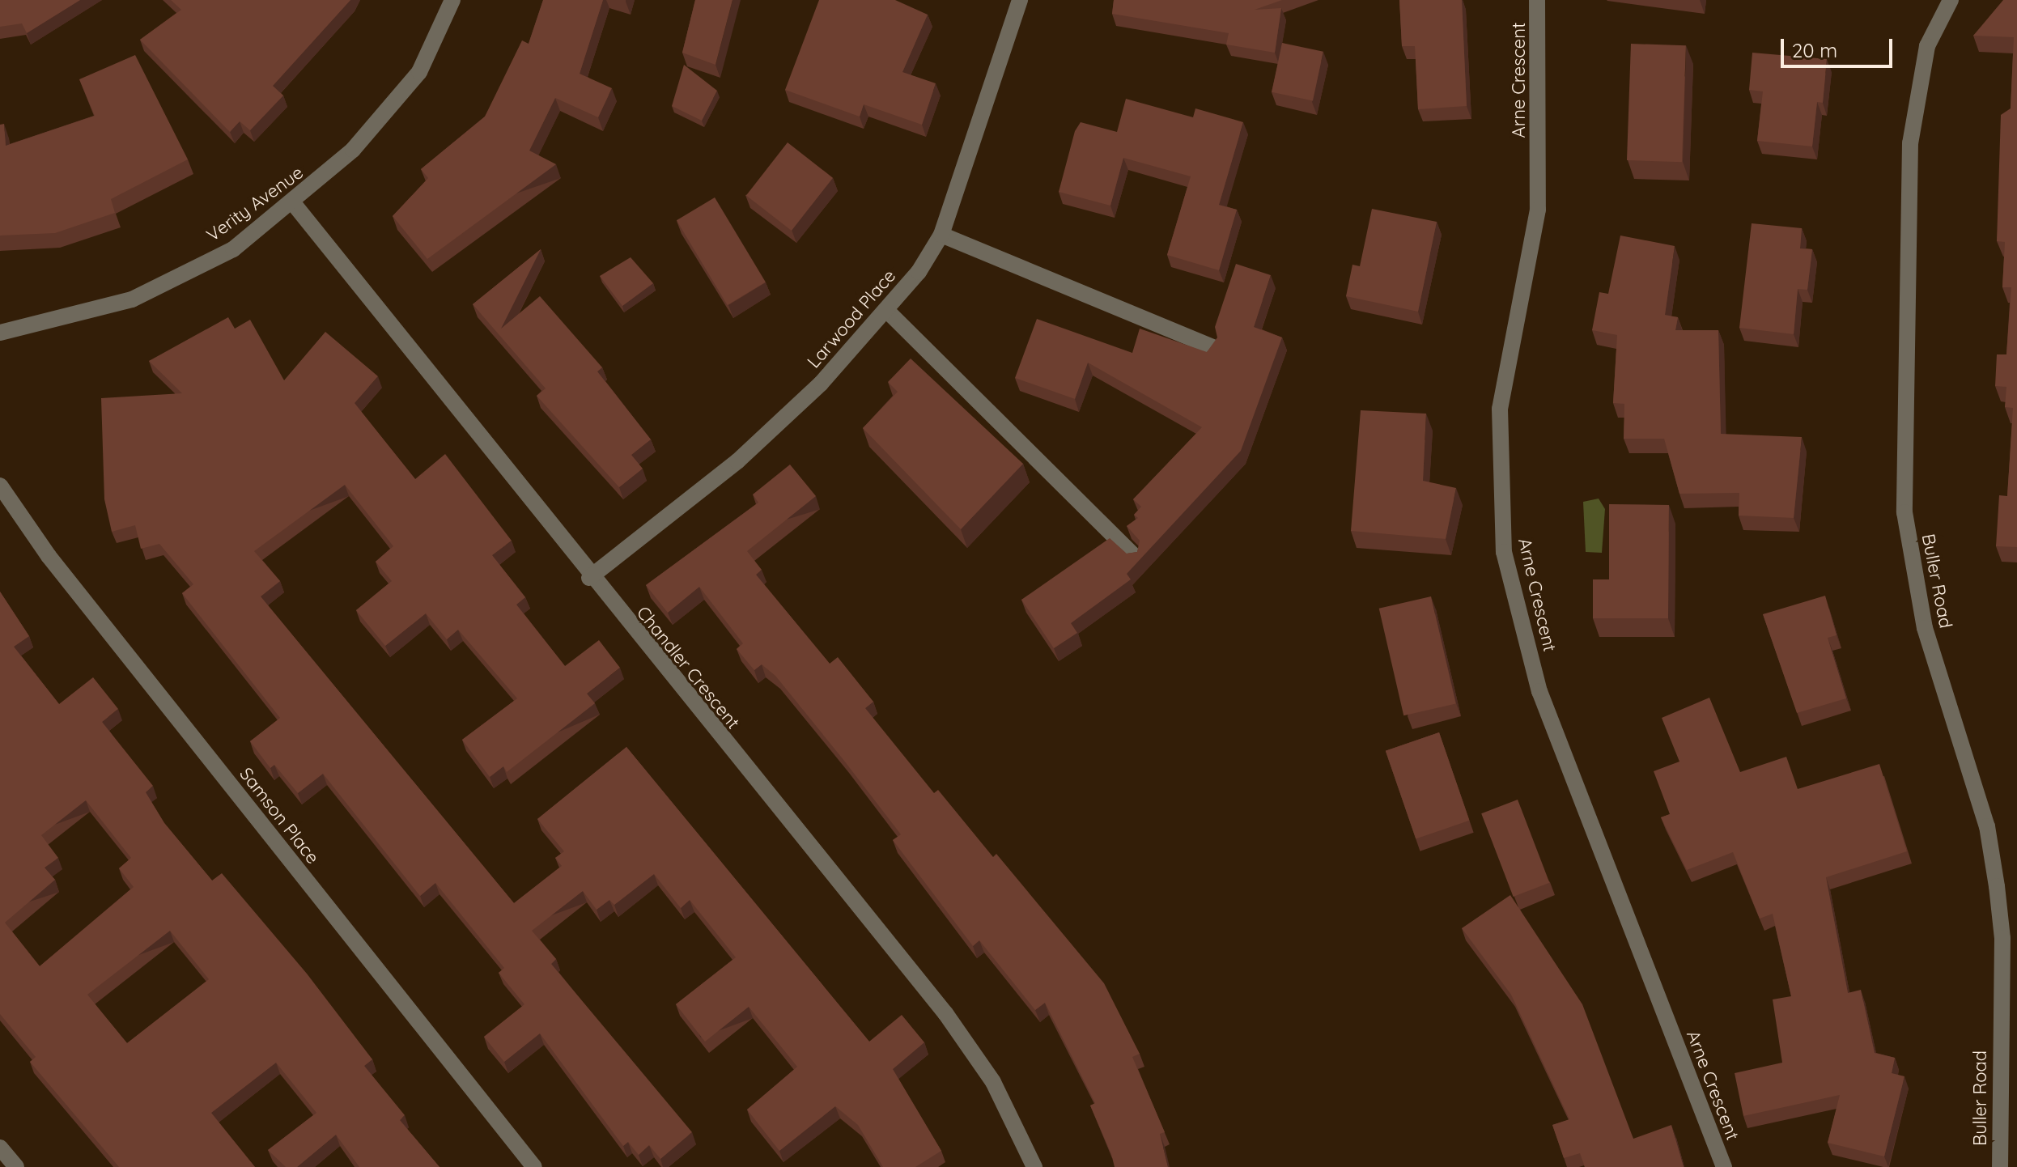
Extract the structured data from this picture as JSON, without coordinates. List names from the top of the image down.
{
  "streets": {
    "street": [
      "Arne Crescent",
      "Verity Avenue",
      "Larwood Place",
      "Buller Road",
      "Chandler Crescent",
      "Samson Place"
    ]
  },
  "crossings": [
    ["Verity Avenue", "Chandler Crescent"],
    ["Larwood Place", "Chandler Crescent"]
  ],
  "scale_bar": "20 m"
}
